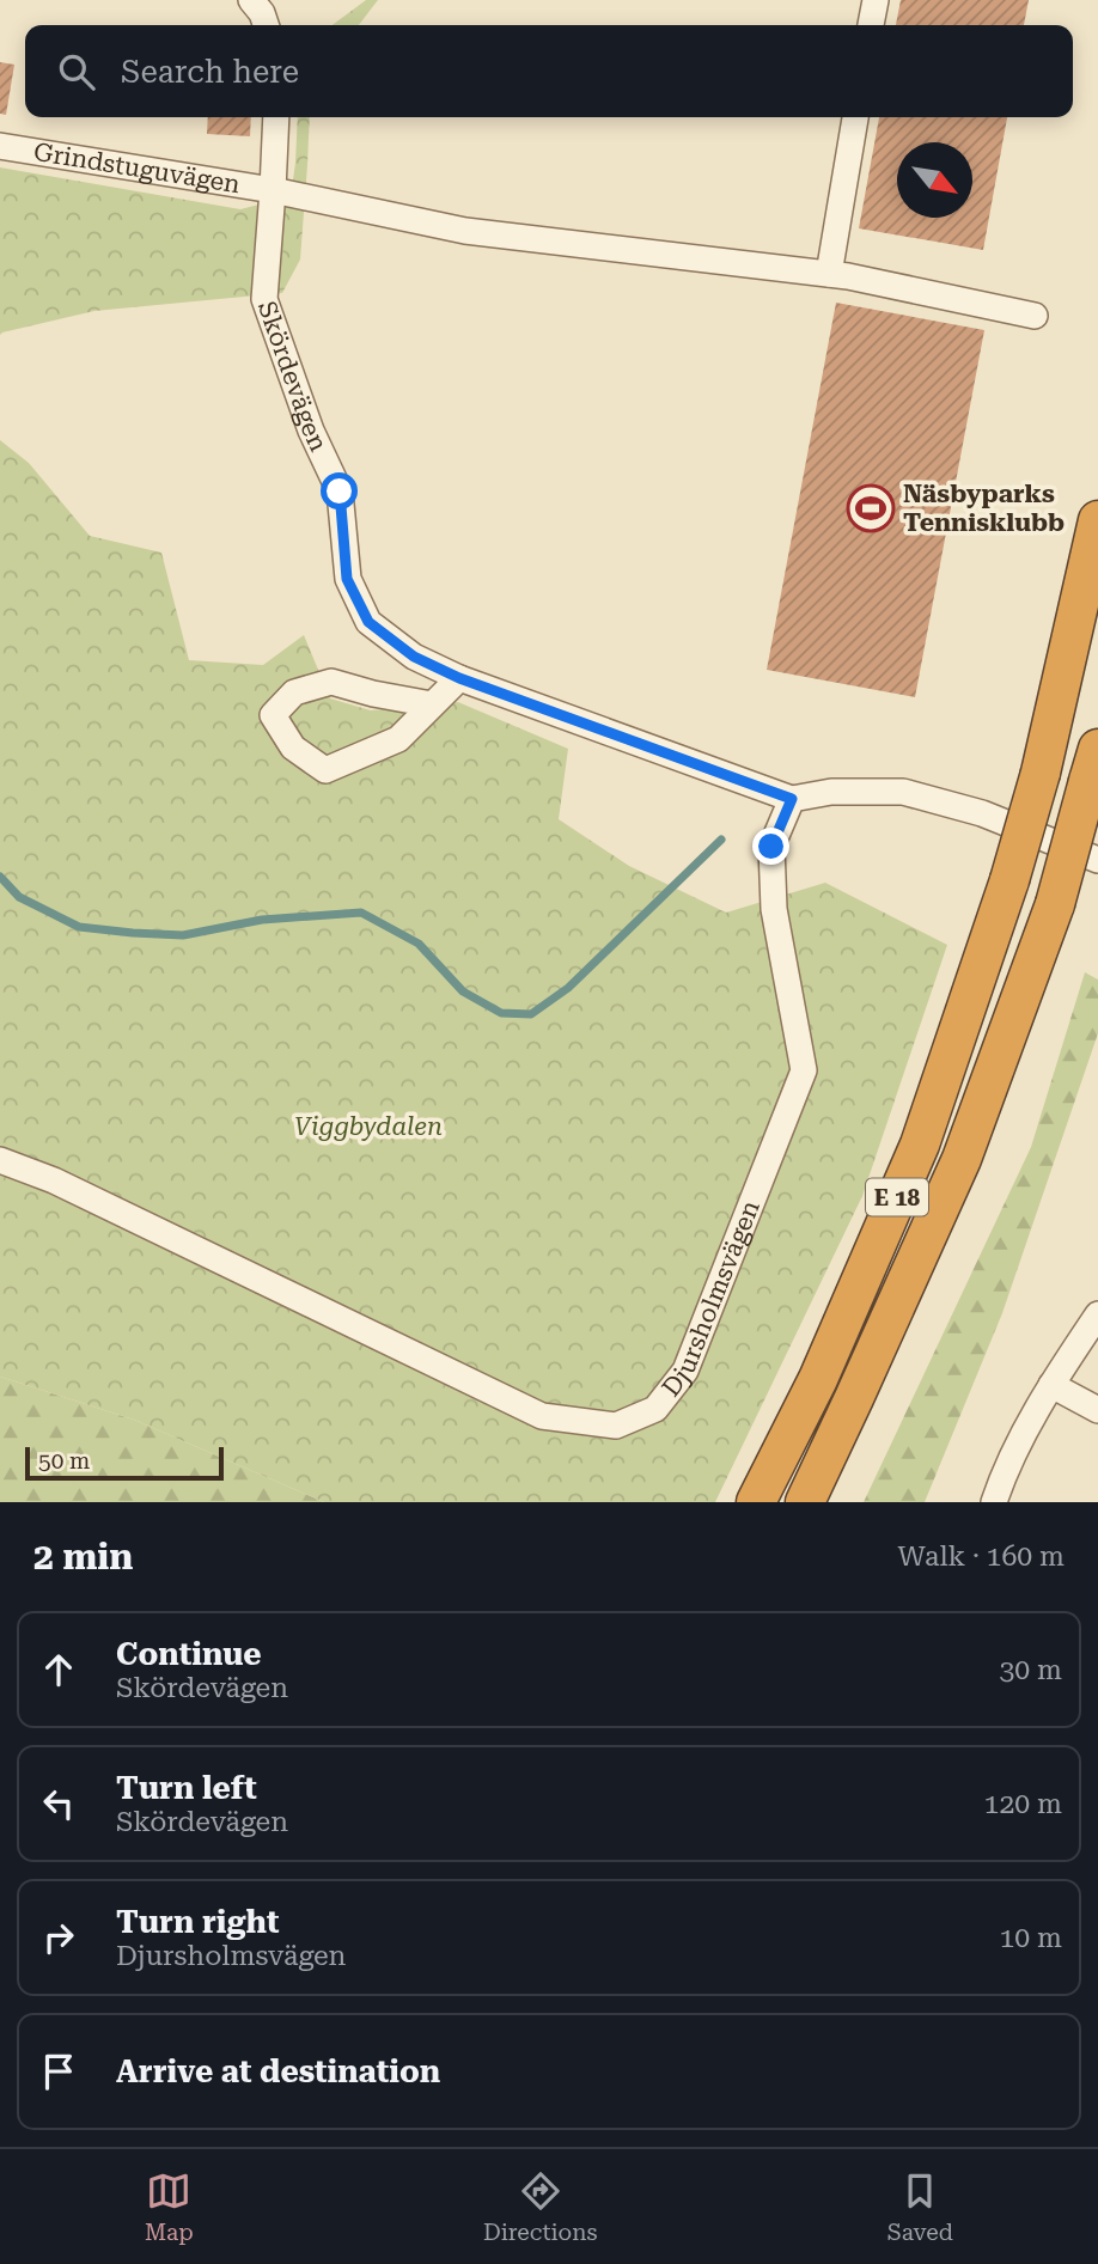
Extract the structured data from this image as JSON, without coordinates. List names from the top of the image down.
{
  "streets": {
    "highway": ["E 18"],
    "street": ["Grindstuguvägen", "Skördevägen", "Djursholmsvägen"]
  },
  "crossings": [
    ["Grindstuguvägen", "Skördevägen"],
    ["Skördevägen", "Djursholmsvägen"]
  ],
  "parks": ["Viggbydalen"],
  "places": {
    "sports": ["Näsbyparks Tennisklubb"]
  },
  "scale_bar": "50 m",
  "north": "bottom right",
  "page": {
    "search": "Search here",
    "scale": "50 m",
    "heading": ["2 min", "Walk · 160 m"],
    "list": [
      ["Continue", "Skördevägen", "30 m"],
      ["Turn left", "Skördevägen", "120 m"],
      ["Turn right", "Djursholmsvägen", "10 m"],
      "Arrive at destination"
    ],
    "nav": ["Map", "Directions", "Saved"]
  }
}
